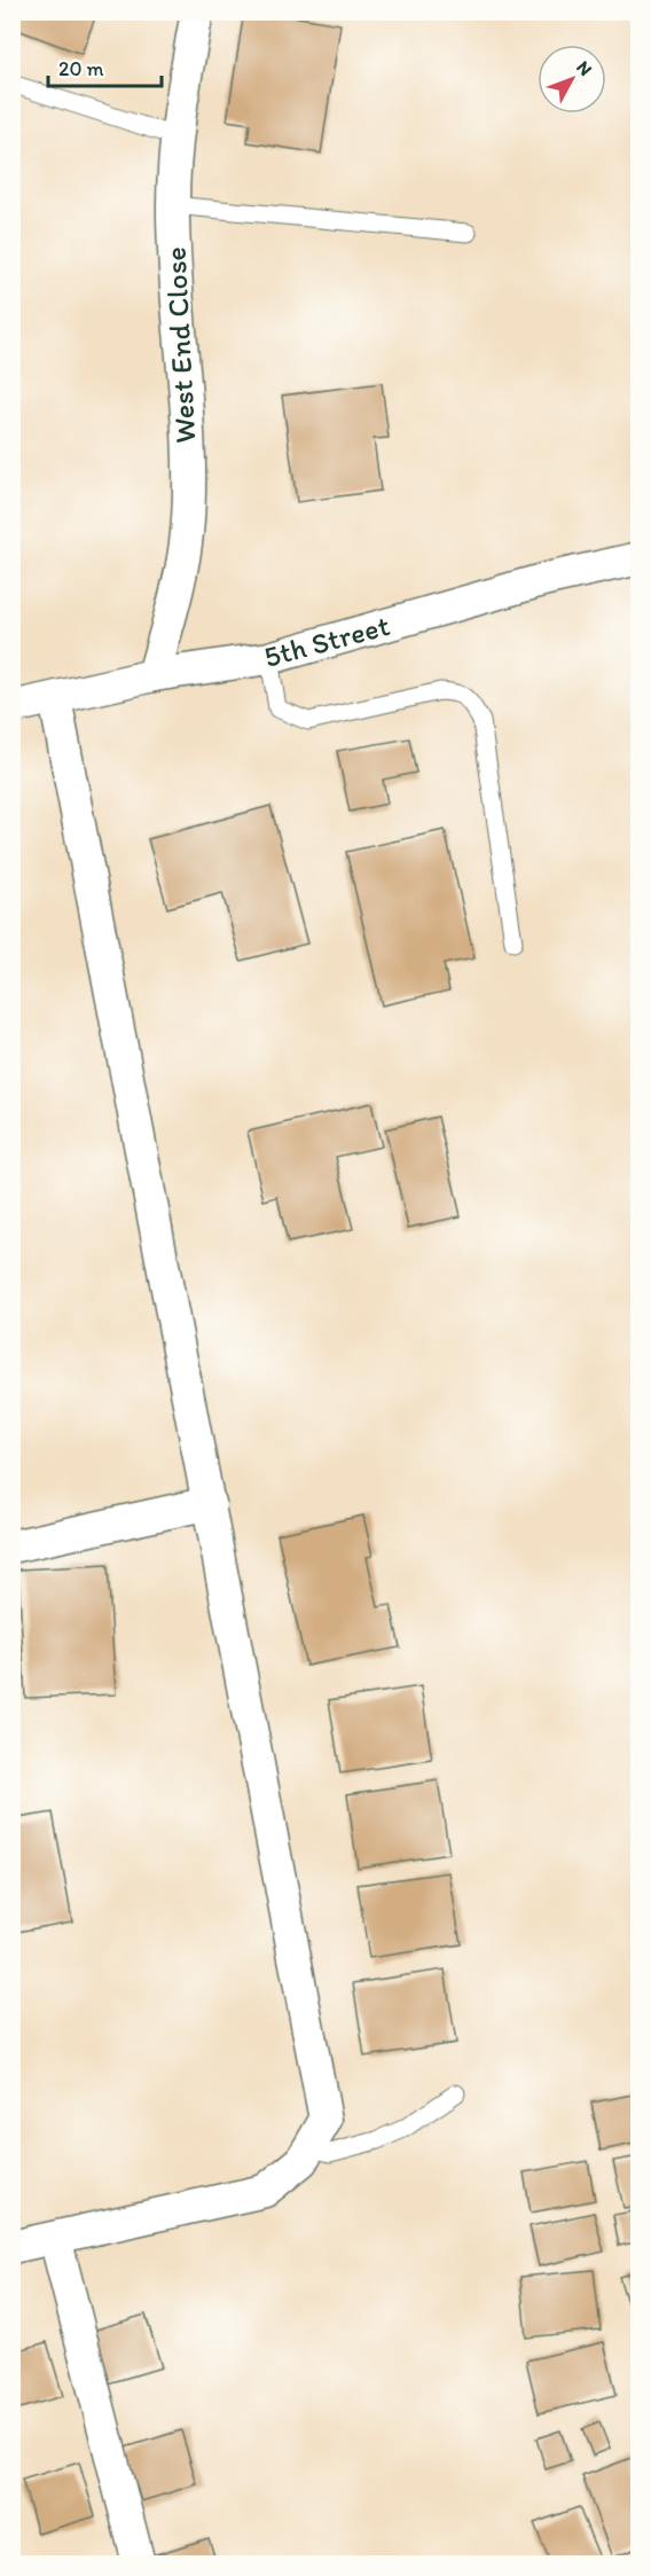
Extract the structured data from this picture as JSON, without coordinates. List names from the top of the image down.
{
  "streets": {
    "street": ["West End Close", "5th Street"]
  },
  "crossings": [
    ["West End Close", "5th Street"]
  ],
  "scale_bar": "20 m",
  "north": "top right"
}
